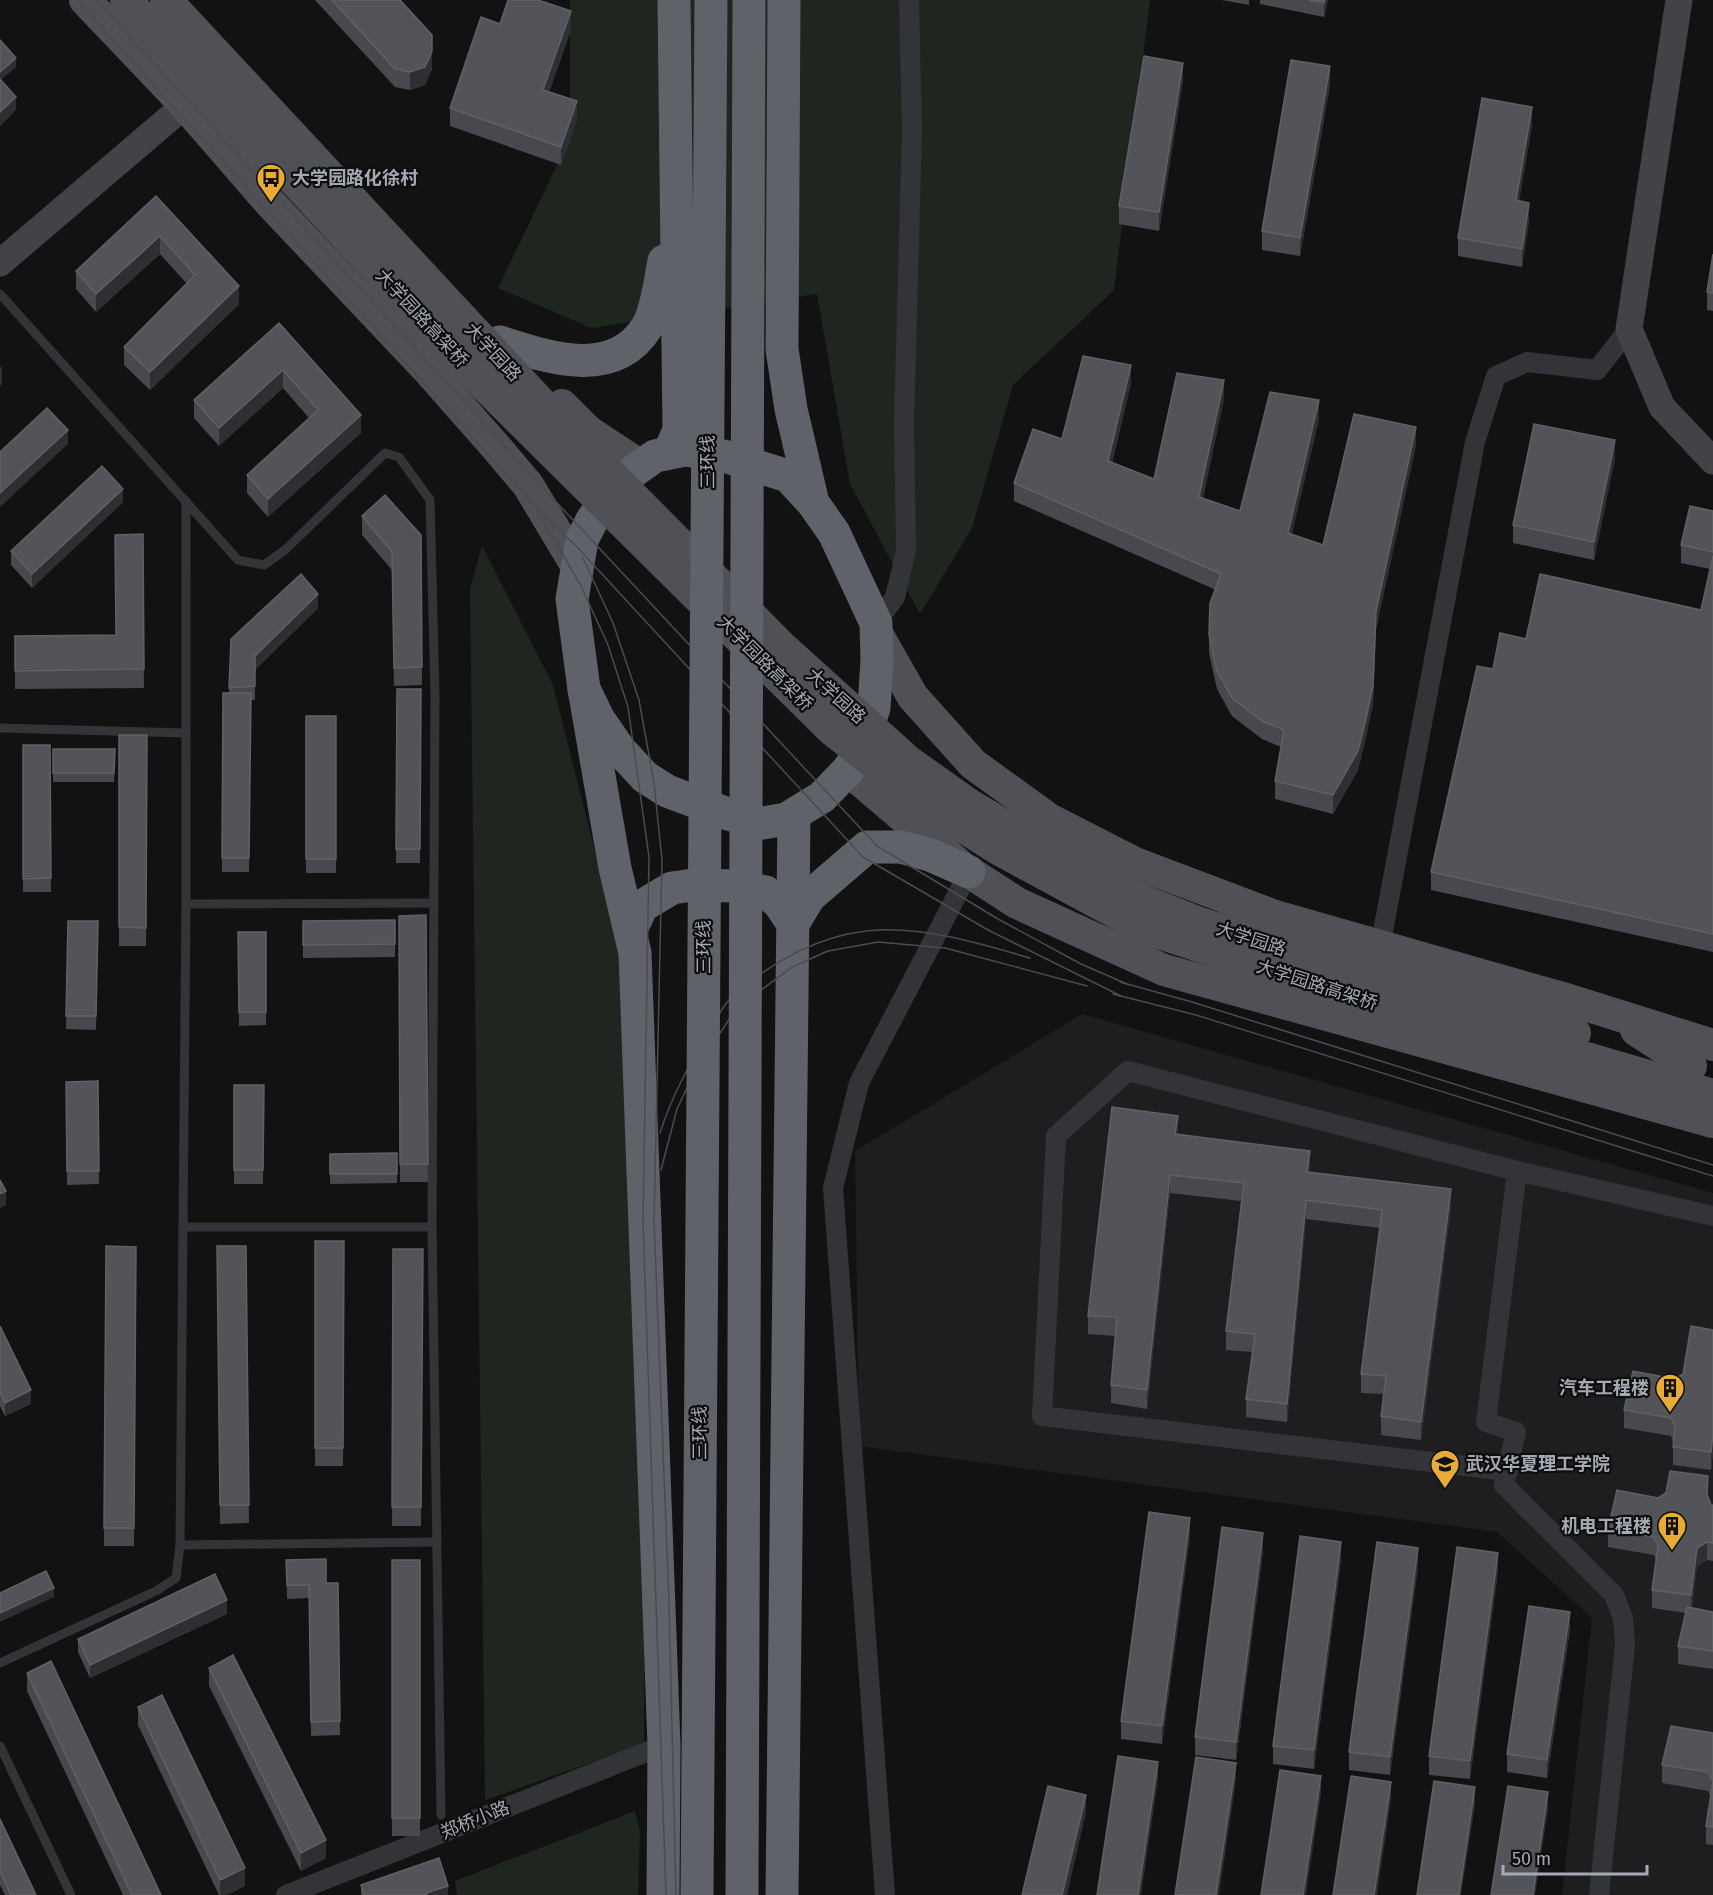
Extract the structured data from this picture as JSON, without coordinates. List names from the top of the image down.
{
  "streets": {
    "highway": ["三环线"],
    "main road": ["大学园路高架桥", "大学园路"],
    "street": ["郑桥小路"]
  },
  "crossings": [
    ["大学园路高架桥", "大学园路"]
  ],
  "places": {
    "bus stop": ["大学园路化徐村"],
    "building": ["汽车工程楼", "机电工程楼"],
    "school or university": ["武汉华夏理工学院"]
  },
  "scale_bar": "50 m"
}
